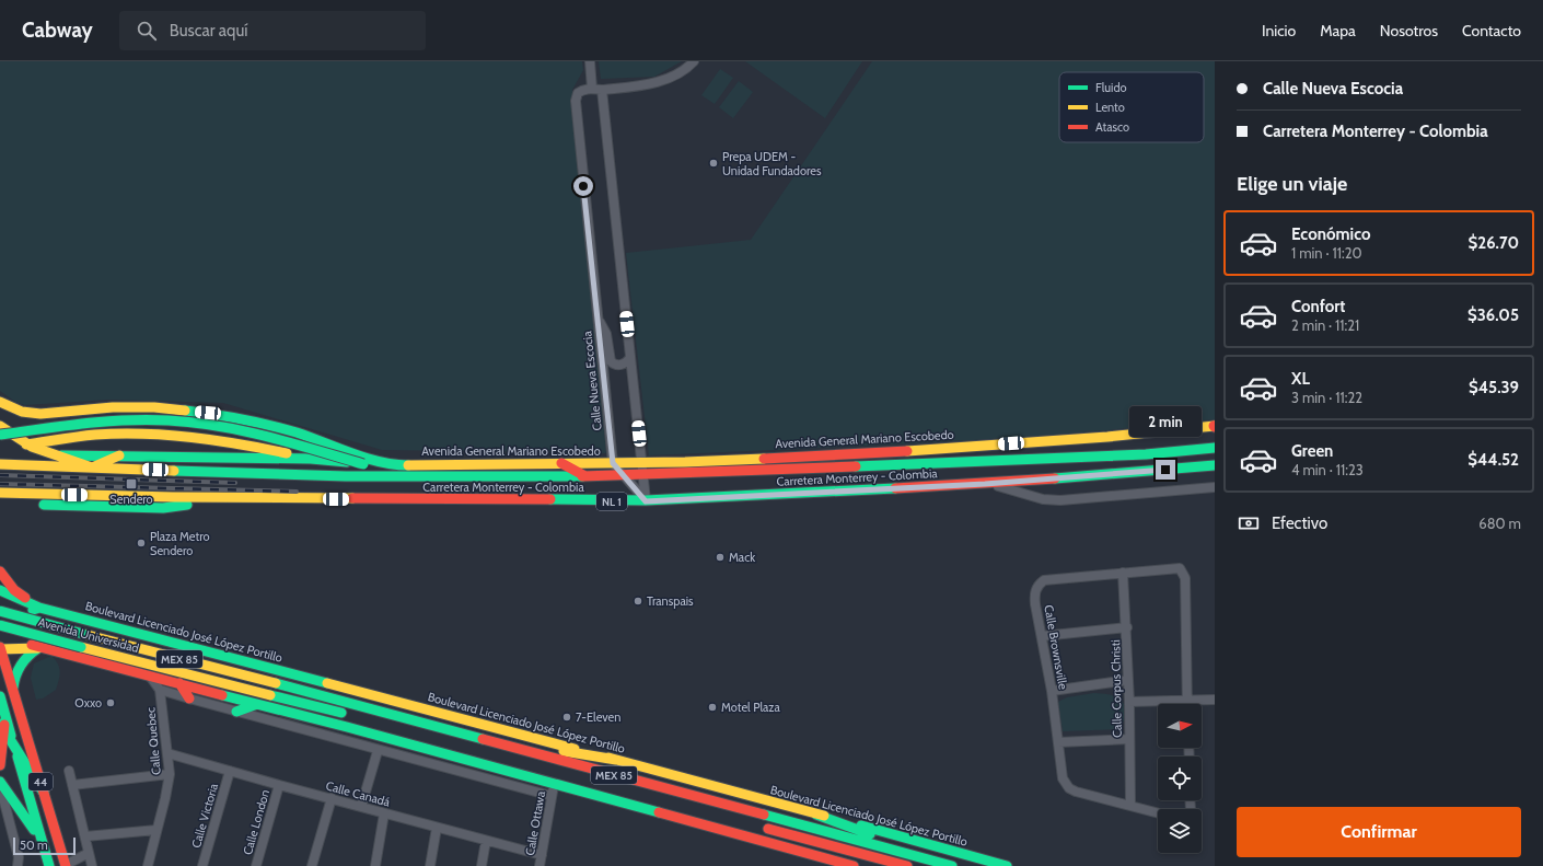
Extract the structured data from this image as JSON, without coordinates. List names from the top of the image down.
{
  "streets": {
    "main road": [
      "Avenida General Mariano Escobedo",
      "Carretera Monterrey - Colombia",
      "NL 1",
      "Boulevard Licenciado José López Portillo",
      "Avenida Universidad",
      "MEX 85",
      "44"
    ],
    "street": [
      "Calle Nueva Escocia",
      "Calle Brownsville",
      "Calle Corpus Christi",
      "Calle Quebec",
      "Calle Canadá",
      "Calle Victoria",
      "Calle London",
      "Calle Ottawa"
    ]
  },
  "crossings": [
    ["Calle Nueva Escocia", "Avenida General Mariano Escobedo"],
    ["Avenida Universidad", "MEX 85"],
    ["Calle Brownsville", "Calle Corpus Christi"],
    ["Calle Quebec", "Calle Canadá"],
    ["Calle Canadá", "Calle Victoria"],
    ["Calle Canadá", "Calle London"],
    ["Calle Canadá", "Calle Ottawa"]
  ],
  "places": {
    "other": [
      "Prepa UDEM - Unidad Fundadores",
      "Plaza Metro Sendero",
      "Mack",
      "Transpais",
      "Oxxo",
      "Motel Plaza",
      "7-Eleven"
    ],
    "transit": ["Sendero"]
  },
  "legend": ["Fluido", "Lento", "Atasco"],
  "scale_bar": "50 m",
  "north": "right",
  "page": {
    "header": "Cabway",
    "search": "Buscar aquí",
    "nav": [
      "Inicio",
      "Mapa",
      "Nosotros",
      "Contacto"
    ],
    "banner": ["Calle Nueva Escocia", "Carretera Monterrey - Colombia"],
    "heading": "Elige un viaje",
    "list": [
      {
        "name": "Económico",
        "note": "1 min · 11:20",
        "value": "$26.70"
      },
      {
        "name": "Confort",
        "note": "2 min · 11:21",
        "value": "$36.05"
      },
      {
        "name": "XL",
        "note": "3 min · 11:22",
        "value": "$45.39"
      },
      {
        "name": "Green",
        "note": "4 min · 11:23",
        "value": "$44.52"
      }
    ],
    "bubble": "2 min",
    "pay": ["Efectivo", "680 m"],
    "buttons": "Confirmar",
    "scale": "50 m"
  }
}
